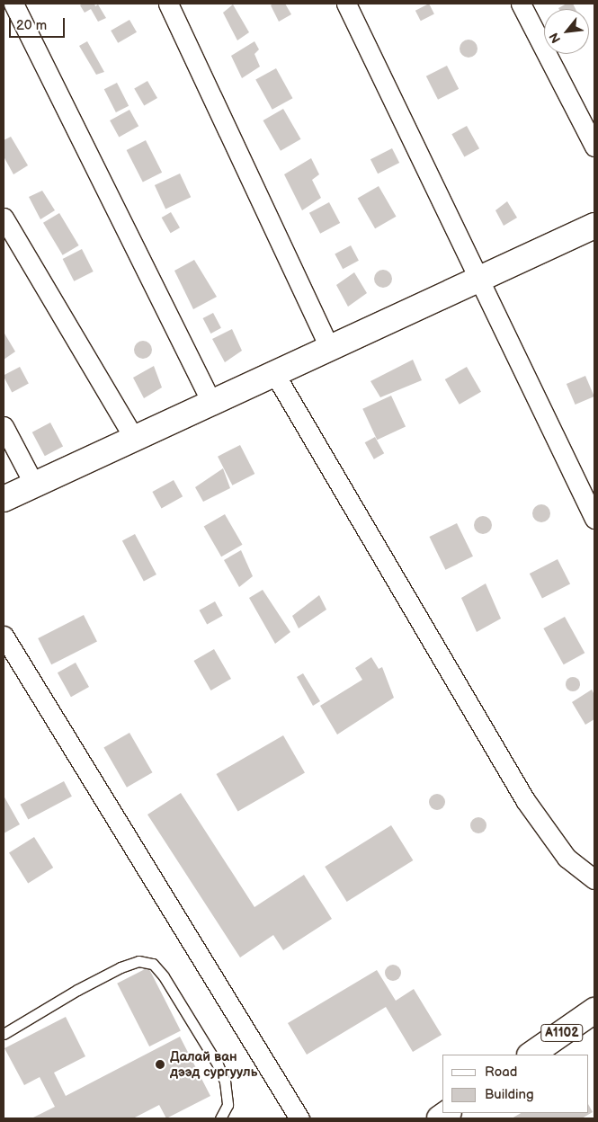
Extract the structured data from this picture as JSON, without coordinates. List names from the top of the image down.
{
  "streets": {
    "main road": ["A1102"]
  },
  "places": ["Далай ван дээд сургууль"],
  "legend": ["Road", "Building"],
  "scale_bar": "20 m",
  "north": "bottom left"
}
